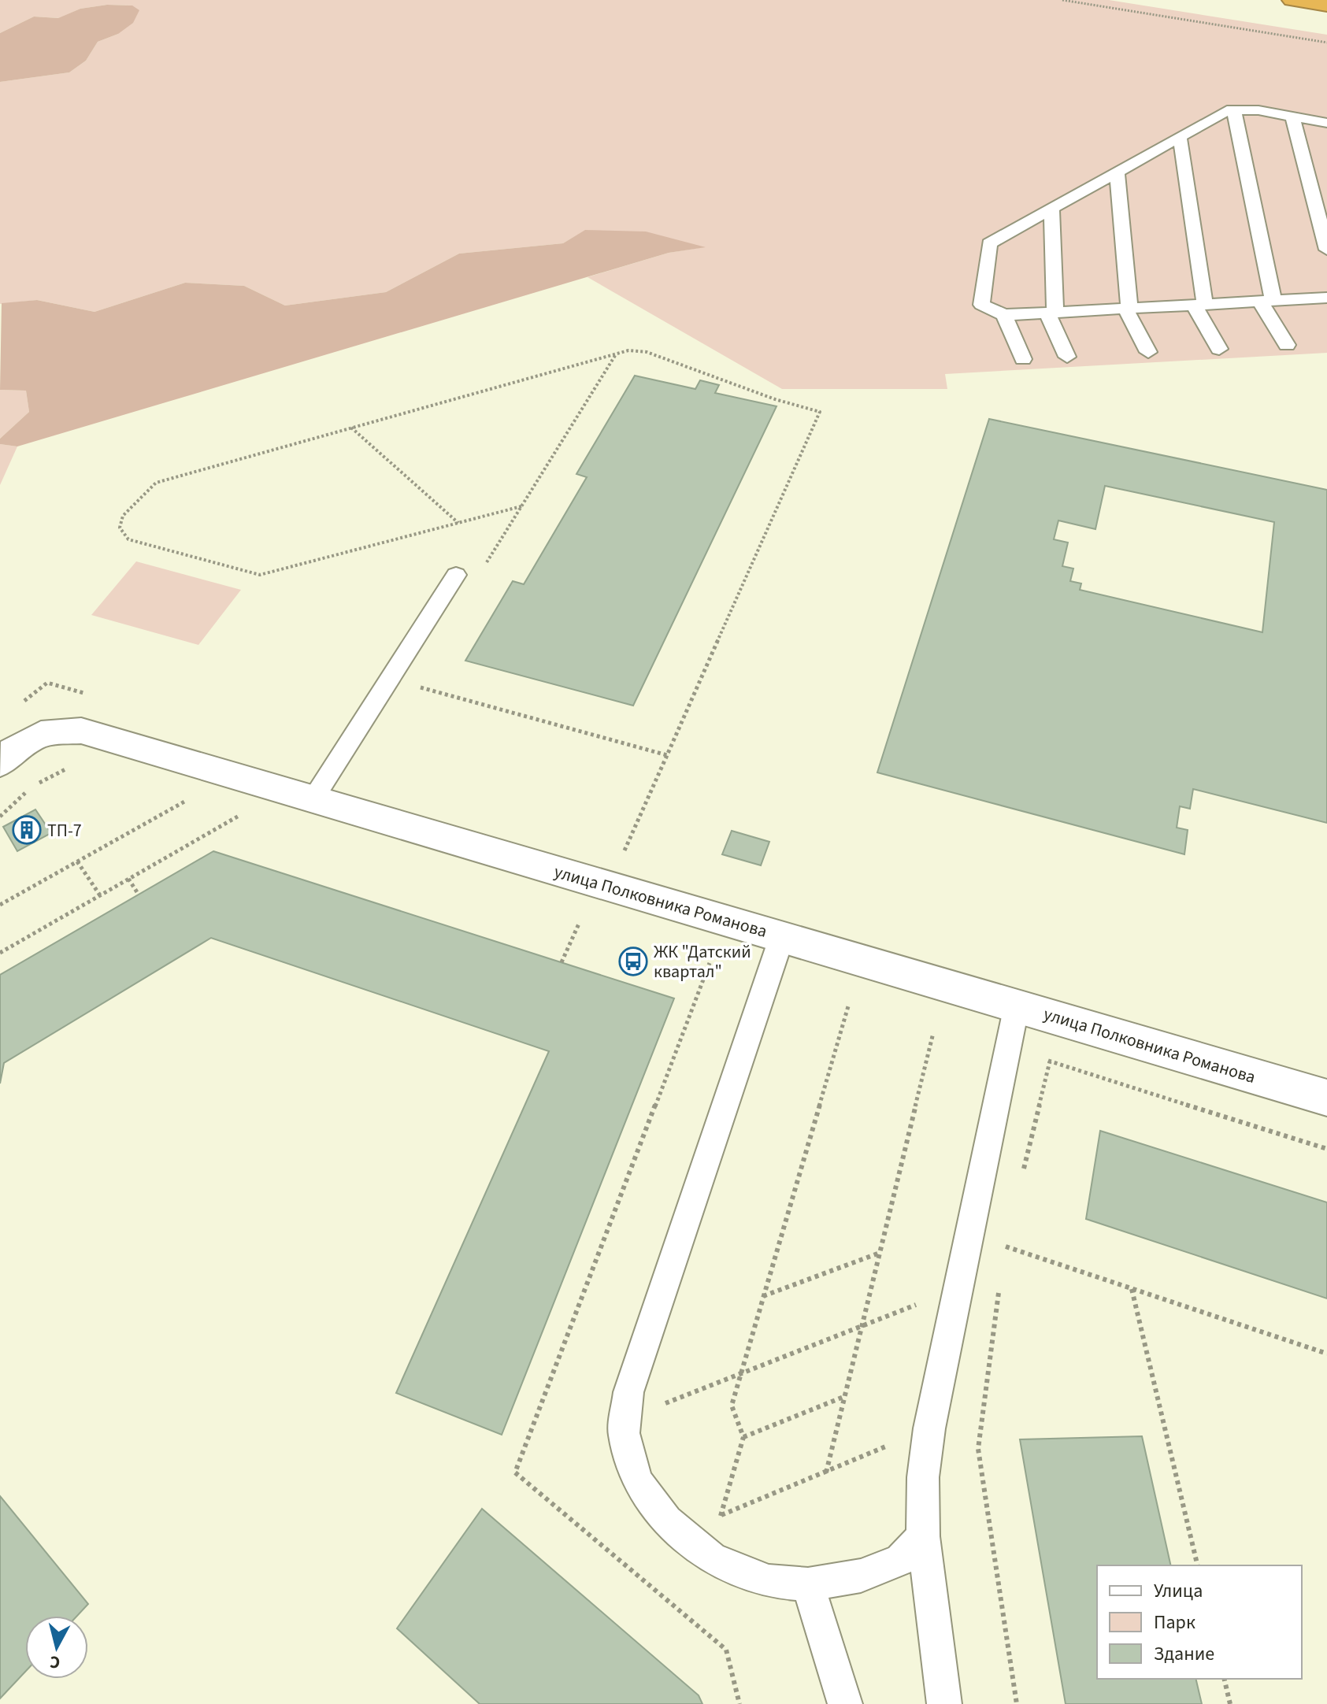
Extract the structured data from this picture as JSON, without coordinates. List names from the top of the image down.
{
  "streets": {
    "street": ["улица Полковника Романова"]
  },
  "places": {
    "building": ["ТП-7"],
    "bus stop": ["ЖК \"Датский квартал\""]
  },
  "legend": ["Улица", "Парк", "Здание"],
  "north": "bottom"
}
